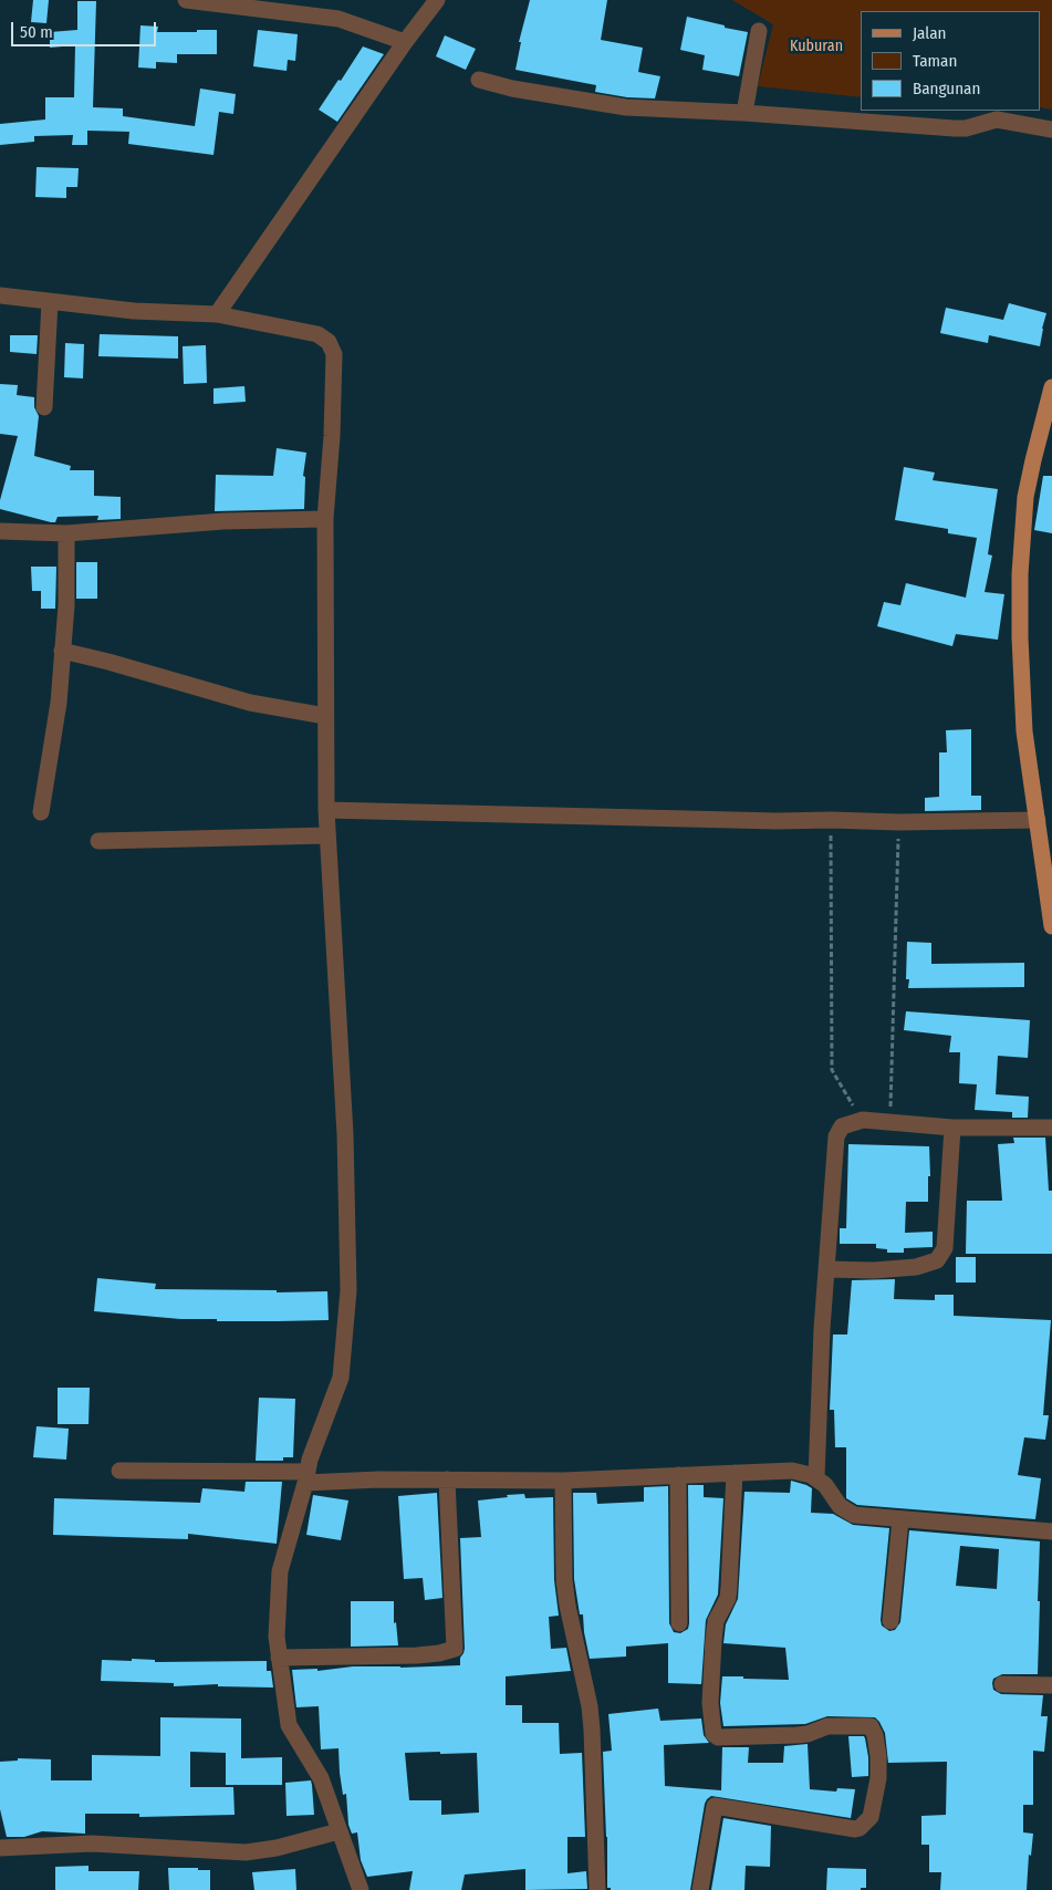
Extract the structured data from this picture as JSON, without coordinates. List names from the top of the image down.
{
  "parks": ["Kuburan"],
  "legend": ["Jalan", "Taman", "Bangunan"],
  "scale_bar": "50 m"
}
